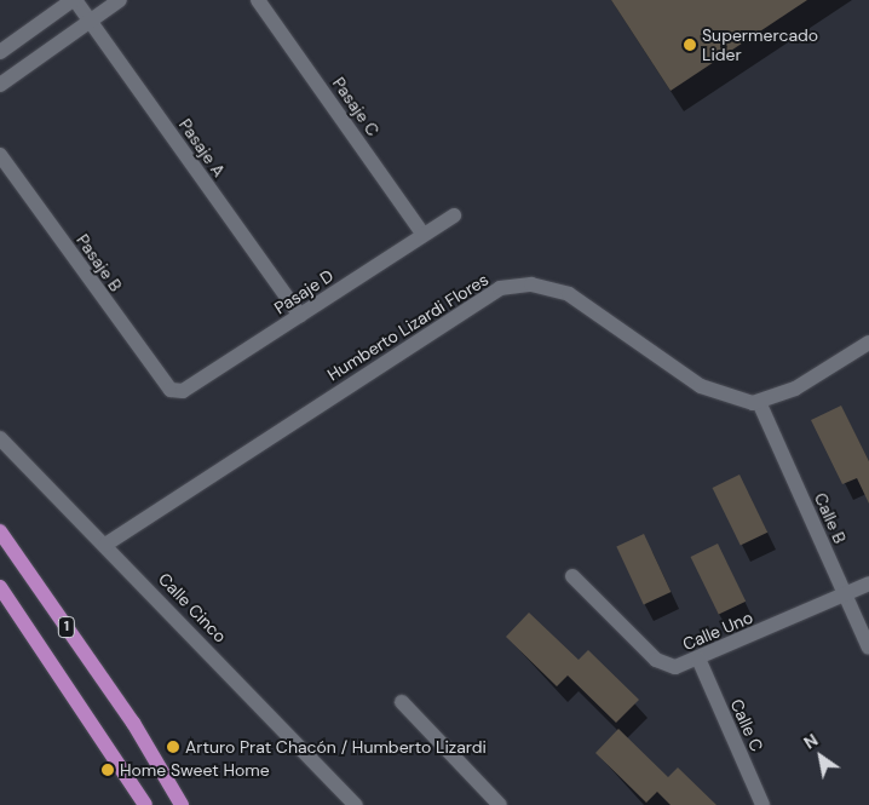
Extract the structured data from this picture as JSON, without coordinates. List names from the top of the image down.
{
  "streets": {
    "main road": ["1"],
    "street": [
      "Pasaje C",
      "Pasaje A",
      "Pasaje B",
      "Pasaje D",
      "Humberto Lizardi Flores",
      "Calle B",
      "Calle Cinco",
      "Calle Uno",
      "Calle C"
    ]
  },
  "crossings": [
    ["Pasaje C", "Pasaje D"],
    ["Pasaje A", "Pasaje D"],
    ["Pasaje B", "Pasaje D"],
    ["Humberto Lizardi Flores", "Calle B"],
    ["Humberto Lizardi Flores", "Calle Cinco"],
    ["Calle B", "Calle Uno"],
    ["Calle Uno", "Calle C"]
  ],
  "places": ["Supermercado Lider", "Arturo Prat Chacón / Humberto Lizardi", "Home Sweet Home"],
  "north": "top left"
}
